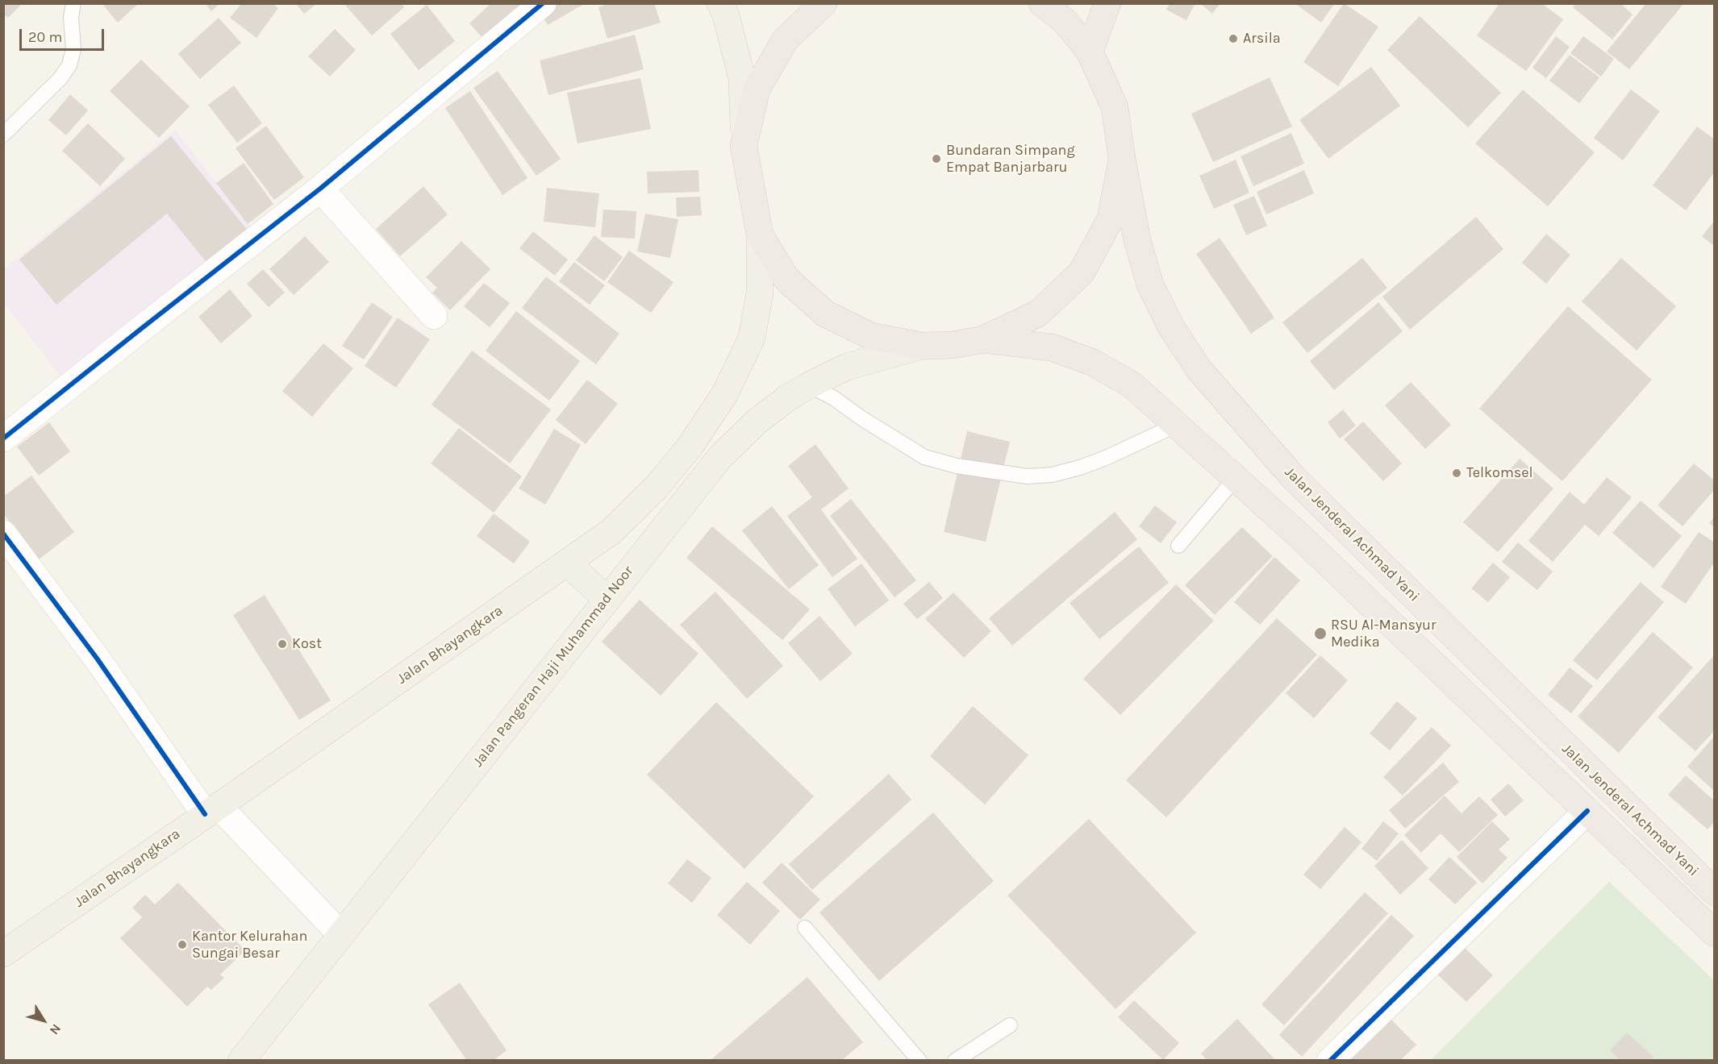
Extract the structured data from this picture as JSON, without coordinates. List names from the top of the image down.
{
  "streets": {
    "highway": ["Jalan Jenderal Achmad Yani"],
    "main road": ["Jalan Bhayangkara", "Jalan Pangeran Haji Muhammad Noor"]
  },
  "places": [
    "Arsila",
    "Bundaran Simpang Empat Banjarbaru",
    "Telkomsel",
    "RSU Al-Mansyur Medika",
    "Kost",
    "Kantor Kelurahan Sungai Besar"
  ],
  "scale_bar": "20 m",
  "north": "bottom right"
}
